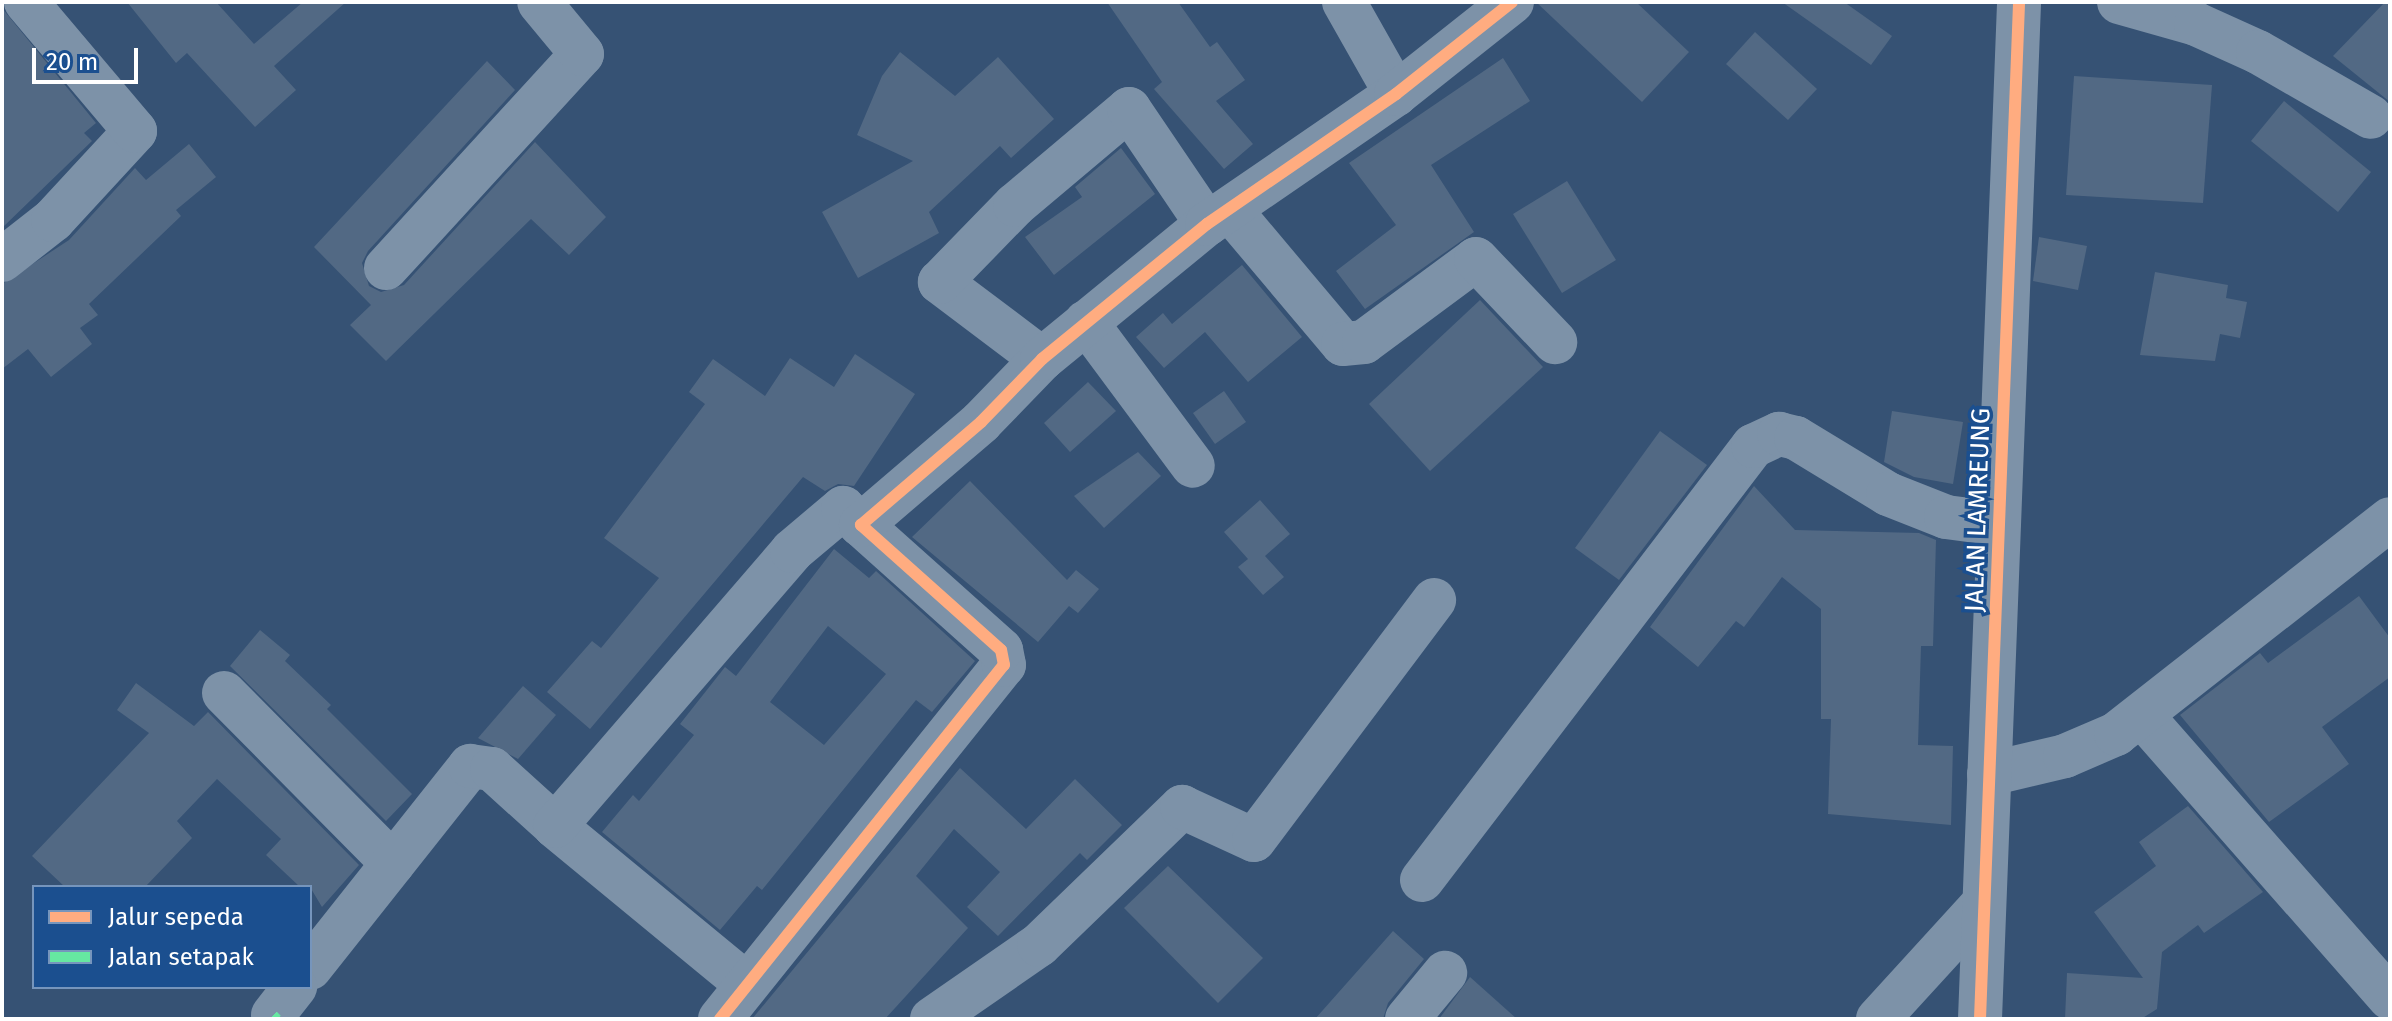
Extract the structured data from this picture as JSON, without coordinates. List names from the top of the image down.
{
  "streets": {
    "street": ["JALAN LAMREUNG"]
  },
  "legend": ["Jalur sepeda", "Jalan setapak"],
  "scale_bar": "20 m"
}
